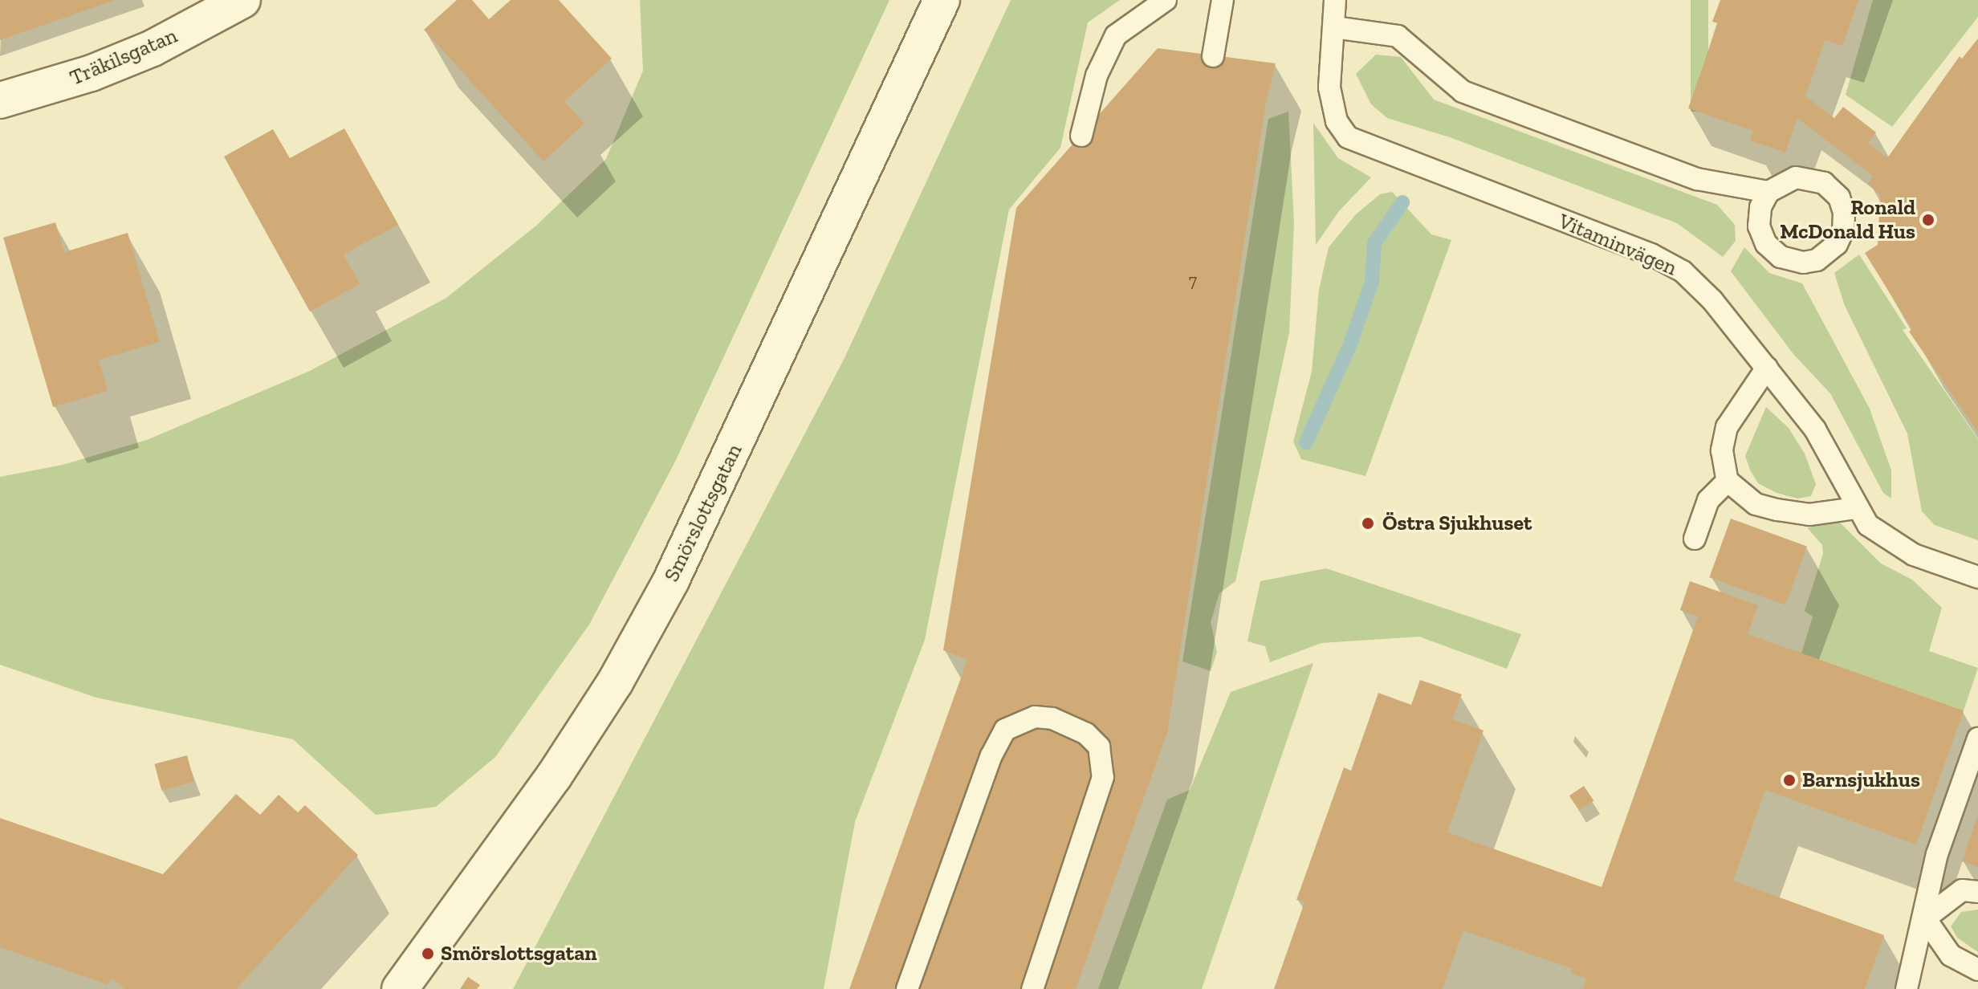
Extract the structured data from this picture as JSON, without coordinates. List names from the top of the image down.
{
  "streets": {
    "street": ["Träkilsgatan", "Smörslottsgatan"],
    "lane": ["Vitaminvägen"]
  },
  "places": [
    "Ronald McDonald Hus",
    "Östra Sjukhuset",
    "Barnsjukhus",
    "Smörslottsgatan"
  ],
  "house_numbers": ["7"]
}
